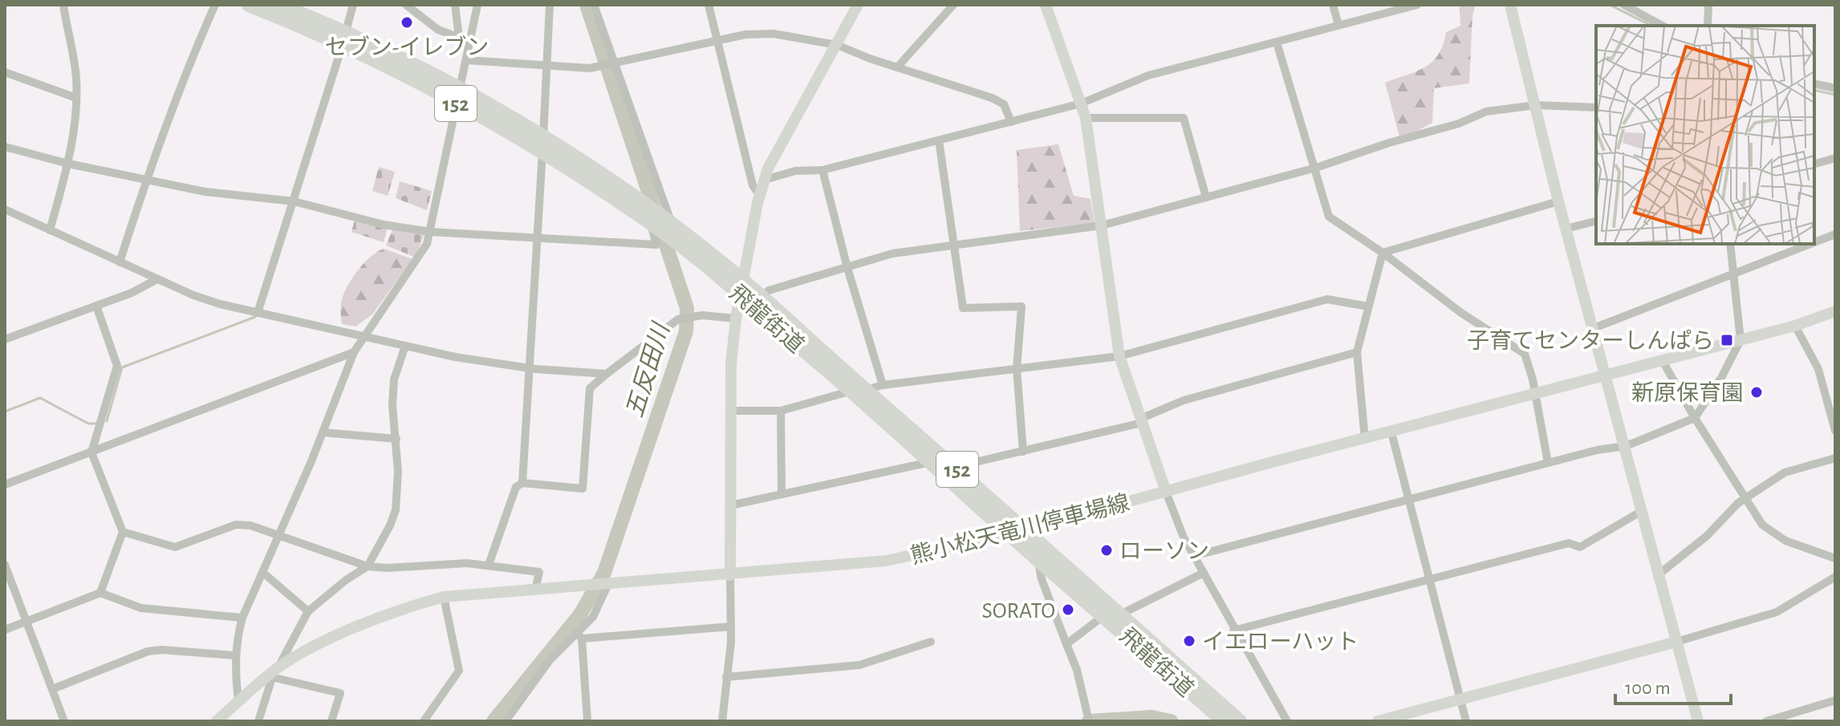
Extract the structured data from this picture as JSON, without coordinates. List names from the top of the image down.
{
  "streets": {
    "highway": ["152", "飛龍街道"],
    "street": ["熊小松天竜川停車場線"]
  },
  "crossings": [
    ["飛龍街道", "熊小松天竜川停車場線"]
  ],
  "water": ["五反田川"],
  "places": {
    "other": [
      "セブン-イレブン",
      "新原保育園",
      "ローソン",
      "SORATO",
      "イエローハット"
    ],
    "transit": ["子育てセンターしんぱら"]
  },
  "scale_bar": "100 m"
}
